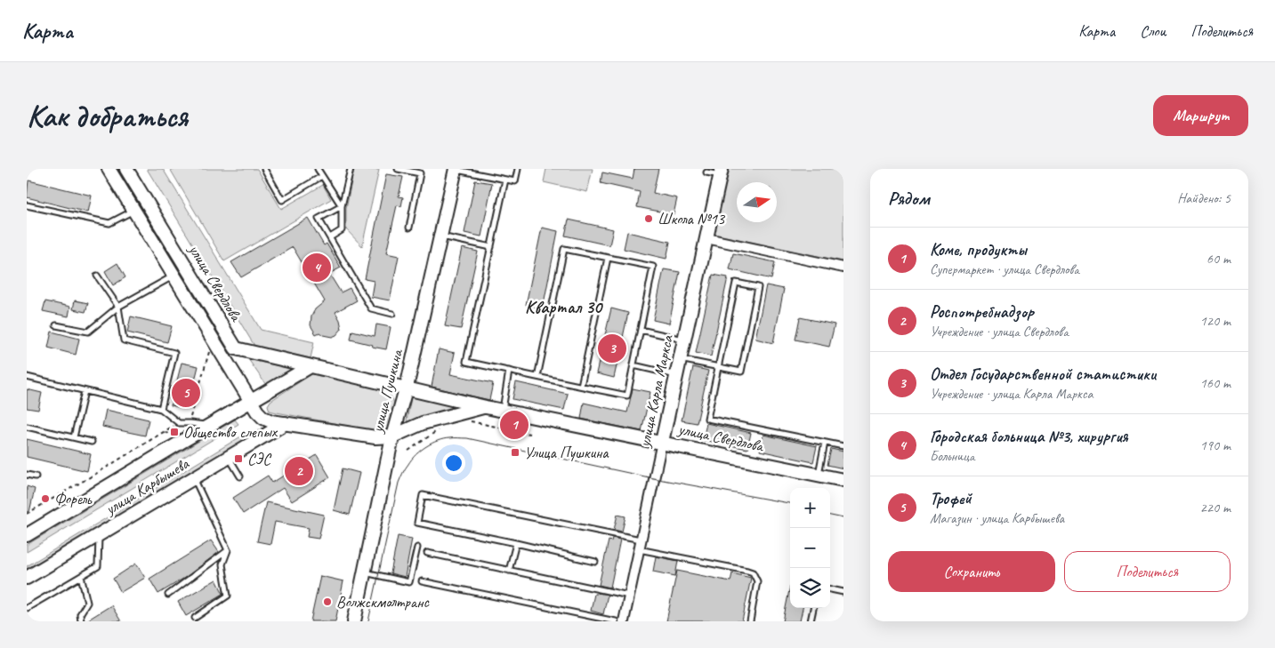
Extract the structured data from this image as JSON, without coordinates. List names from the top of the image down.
{
  "streets": {
    "street": [
      "улица Свердлова",
      "улица Пушкина",
      "улица Карла Маркса",
      "улица Карбышева"
    ]
  },
  "crossings": [
    ["улица Свердлова", "улица Пушкина"],
    ["улица Свердлова", "улица Карла Маркса"],
    ["улица Свердлова", "улица Карбышева"]
  ],
  "districts": ["Квартал 30"],
  "places": {
    "other": ["Школа №13", "Форель", "Волжскмолтранс"],
    "transit": ["Общество слепых", "Улица Пушкина", "СЭС"]
  },
  "north": "right",
  "page": {
    "header": "Карта",
    "nav": ["Карта", "Слои", "Поделиться"],
    "buttons": [
      "Маршрут",
      ["Сохранить", "Поделиться"]
    ],
    "title": "Как добраться",
    "heading": ["Рядом", "Найдено: 5"],
    "list": [
      {
        "mark": "1",
        "name": "Коме, продукты",
        "note": "Супермаркет · улица Свердлова",
        "value": "60 m"
      },
      {
        "mark": "2",
        "name": "Роспотребнадзор",
        "note": "Учреждение · улица Свердлова",
        "value": "120 m"
      },
      {
        "mark": "3",
        "name": "Отдел Государственной статистики",
        "note": "Учреждение · улица Карла Маркса",
        "value": "160 m"
      },
      {
        "mark": "4",
        "name": "Городская больница №3, хирургия",
        "note": "Больница",
        "value": "190 m"
      },
      {
        "mark": "5",
        "name": "Трофей",
        "note": "Магазин · улица Карбышева",
        "value": "220 m"
      }
    ],
    "pins": [
      "4",
      "3",
      "5",
      "1",
      "2"
    ],
    "map_buttons": ["+", "−"]
  }
}
